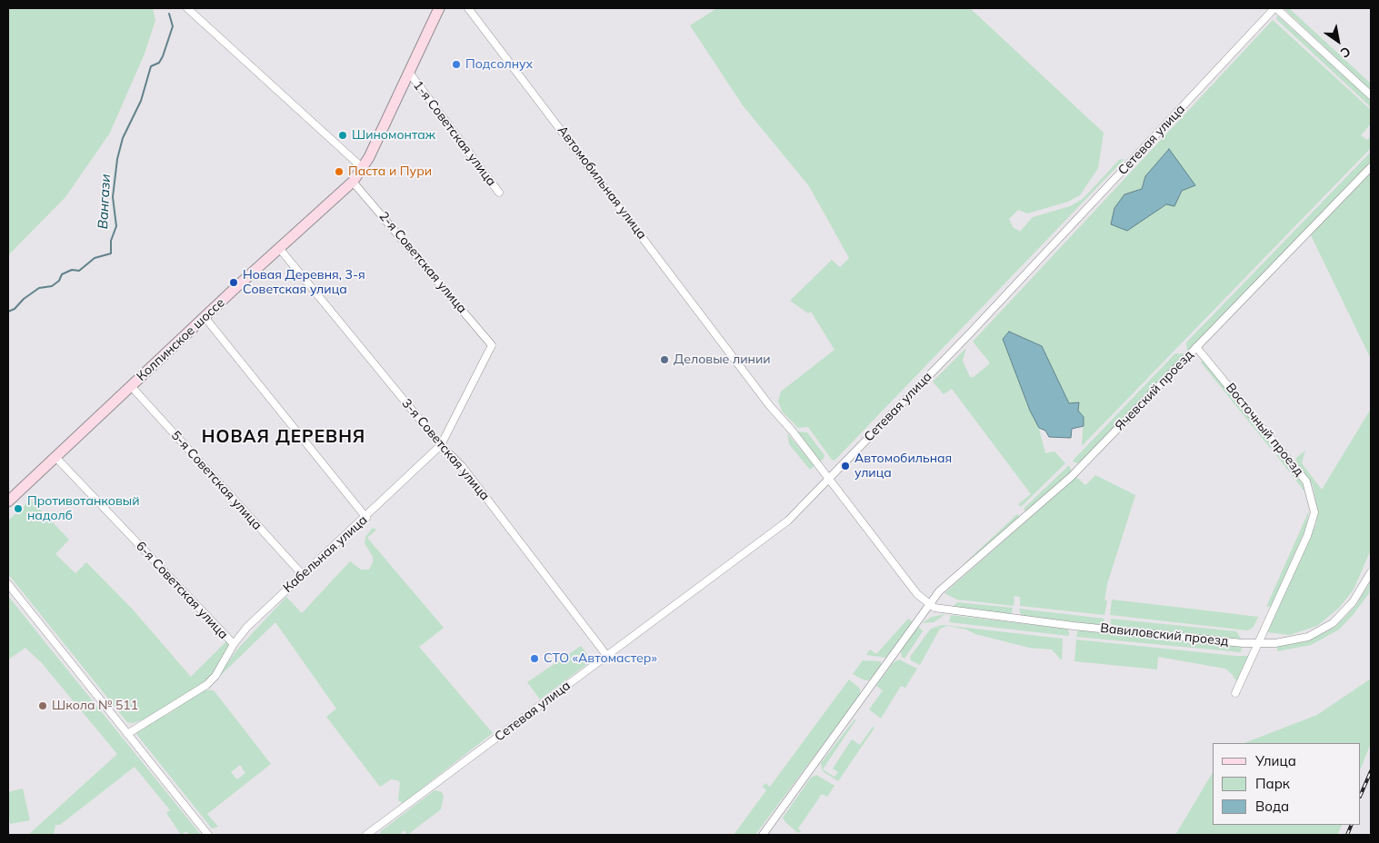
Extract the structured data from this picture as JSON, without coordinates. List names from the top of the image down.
{
  "streets": {
    "main road": ["Колпинское шоссе"],
    "street": [
      "1-я Советская улица",
      "Сетевая улица",
      "Автомобильная улица",
      "2-я Советская улица",
      "Ячевский проезд",
      "Восточный проезд",
      "3-я Советская улица",
      "5-я Советская улица",
      "Кабельная улица",
      "6-я Советская улица",
      "Вавиловский проезд"
    ]
  },
  "crossings": [
    ["1-я Советская улица", "Колпинское шоссе"],
    ["Сетевая улица", "Автомобильная улица"],
    ["Сетевая улица", "3-я Советская улица"],
    ["Автомобильная улица", "Ячевский проезд"],
    ["Автомобильная улица", "Вавиловский проезд"],
    ["2-я Советская улица", "Колпинское шоссе"],
    ["2-я Советская улица", "Кабельная улица"],
    ["Колпинское шоссе", "3-я Советская улица"],
    ["Колпинское шоссе", "5-я Советская улица"],
    ["Колпинское шоссе", "6-я Советская улица"],
    ["Ячевский проезд", "Восточный проезд"],
    ["Ячевский проезд", "Вавиловский проезд"],
    ["Восточный проезд", "Вавиловский проезд"],
    ["3-я Советская улица", "Кабельная улица"],
    ["5-я Советская улица", "Кабельная улица"],
    ["Кабельная улица", "6-я Советская улица"]
  ],
  "districts": ["НОВАЯ ДЕРЕВНЯ"],
  "water": ["Вангази"],
  "places": [
    "Подсолнух",
    "Шиномонтаж",
    "Паста и Пури",
    "Новая Деревня, 3-я Советская улица",
    "Деловые линии",
    "Автомобильная улица",
    "Противотанковый надолб",
    "СТО «Автомастер»",
    "Школа № 511"
  ],
  "legend": ["Улица", "Парк", "Вода"],
  "north": "bottom right"
}
